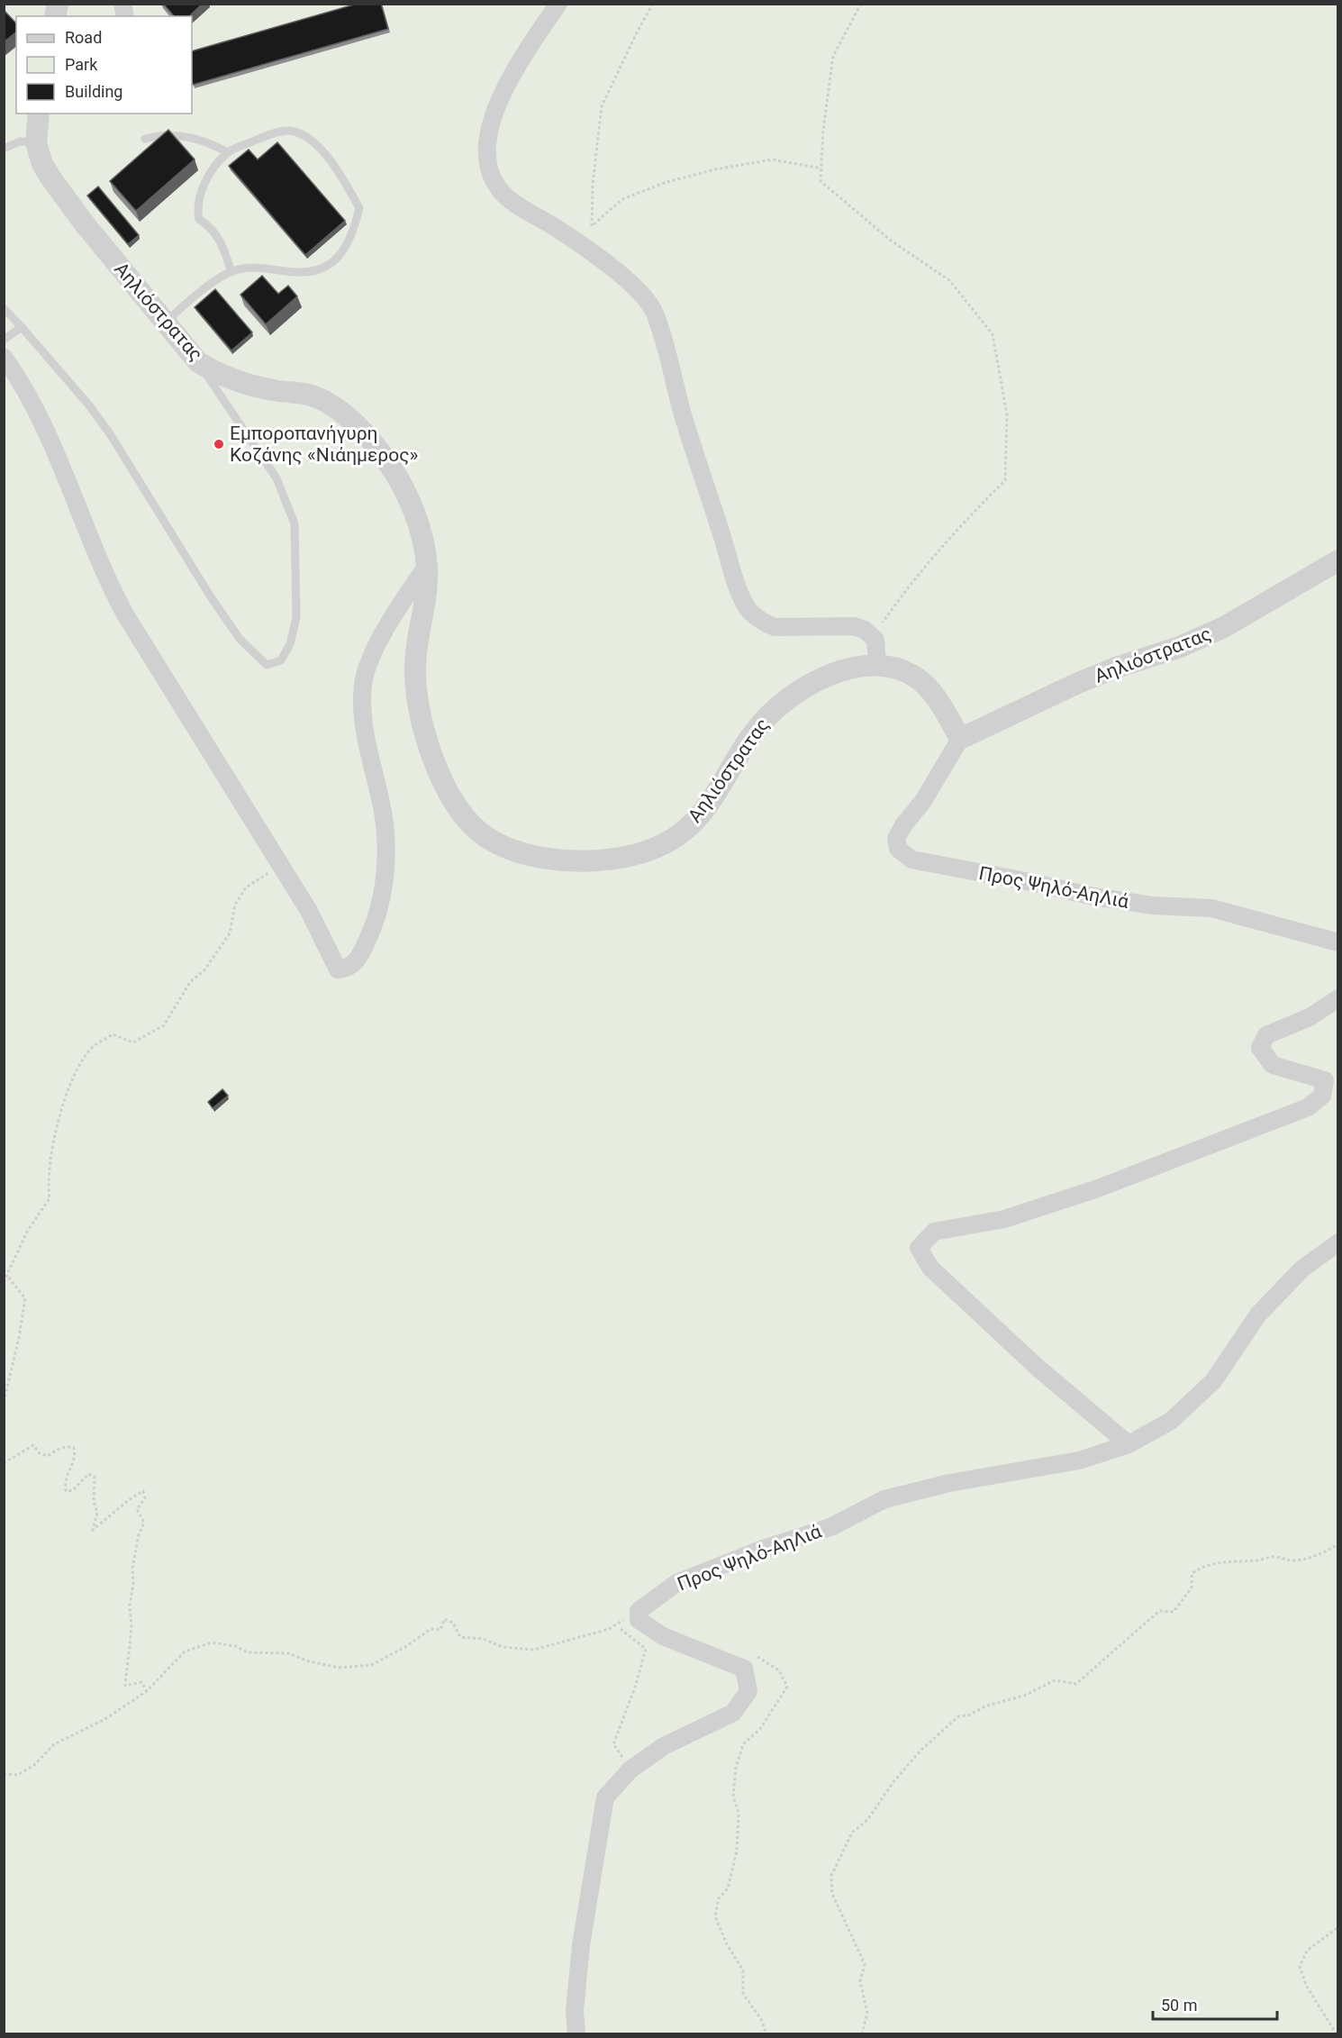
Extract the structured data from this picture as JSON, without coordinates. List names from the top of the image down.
{
  "streets": {
    "street": ["Αηλιόστρατας", "Προς Ψηλό-ΑηΛιά"]
  },
  "crossings": [
    ["Αηλιόστρατας", "Προς Ψηλό-ΑηΛιά"]
  ],
  "places": ["Εμποροπανήγυρη Κοζάνης «Νιάημερος»"],
  "legend": ["Road", "Park", "Building"],
  "scale_bar": "50 m"
}
